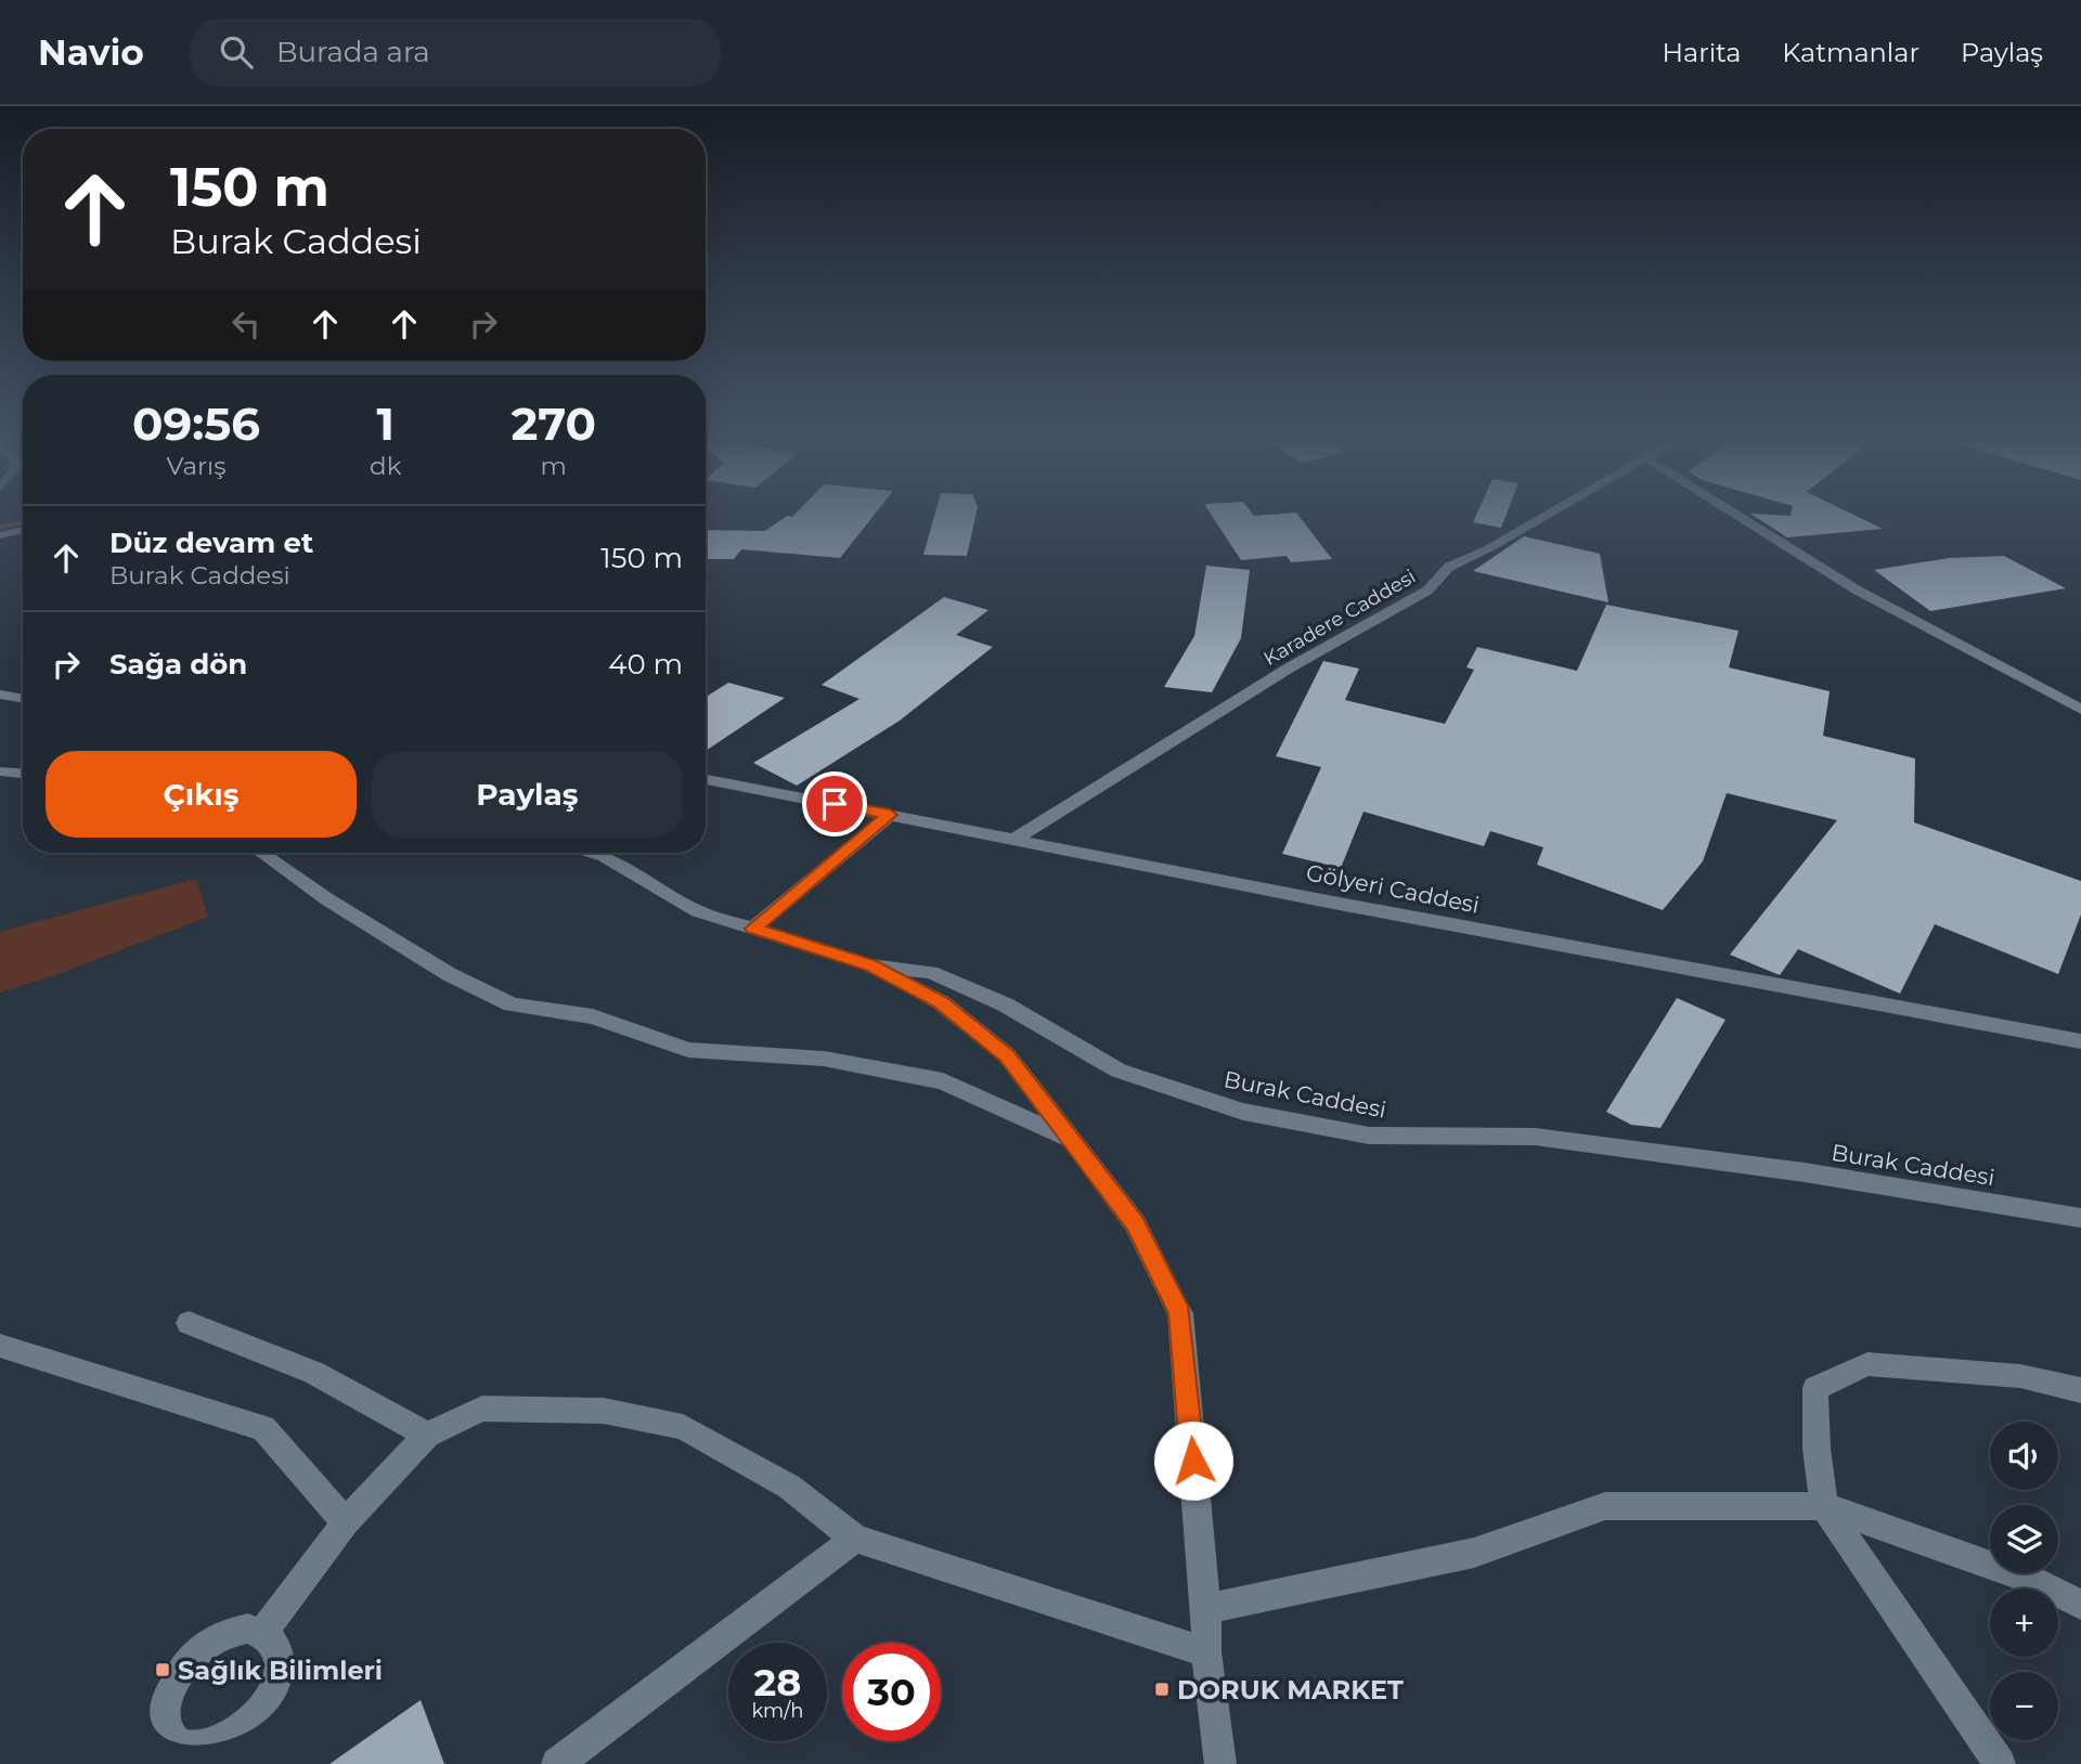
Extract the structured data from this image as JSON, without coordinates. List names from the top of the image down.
{
  "streets": {
    "street": ["Karadere Caddesi", "Gölyeri Caddesi", "Burak Caddesi"]
  },
  "crossings": [
    ["Karadere Caddesi", "Gölyeri Caddesi"]
  ],
  "places": {
    "transit": ["Sağlık Bilimleri", "DORUK MARKET"]
  },
  "page": {
    "header": "Navio",
    "search": "Burada ara",
    "nav": ["Harita", "Katmanlar", "Paylaş"],
    "turn": ["150 m", "Burak Caddesi"],
    "eta": [
      "09:56",
      "Varış",
      "1",
      "dk",
      "270",
      "m"
    ],
    "list": [
      {
        "name": "Düz devam et",
        "note": "Burak Caddesi",
        "value": "150 m"
      },
      {
        "name": "Sağa dön",
        "value": "40 m"
      }
    ],
    "buttons": ["Çıkış", "Paylaş"],
    "map_buttons": ["+", "−"],
    "speed": "28 km/h",
    "limit": "30"
  }
}
